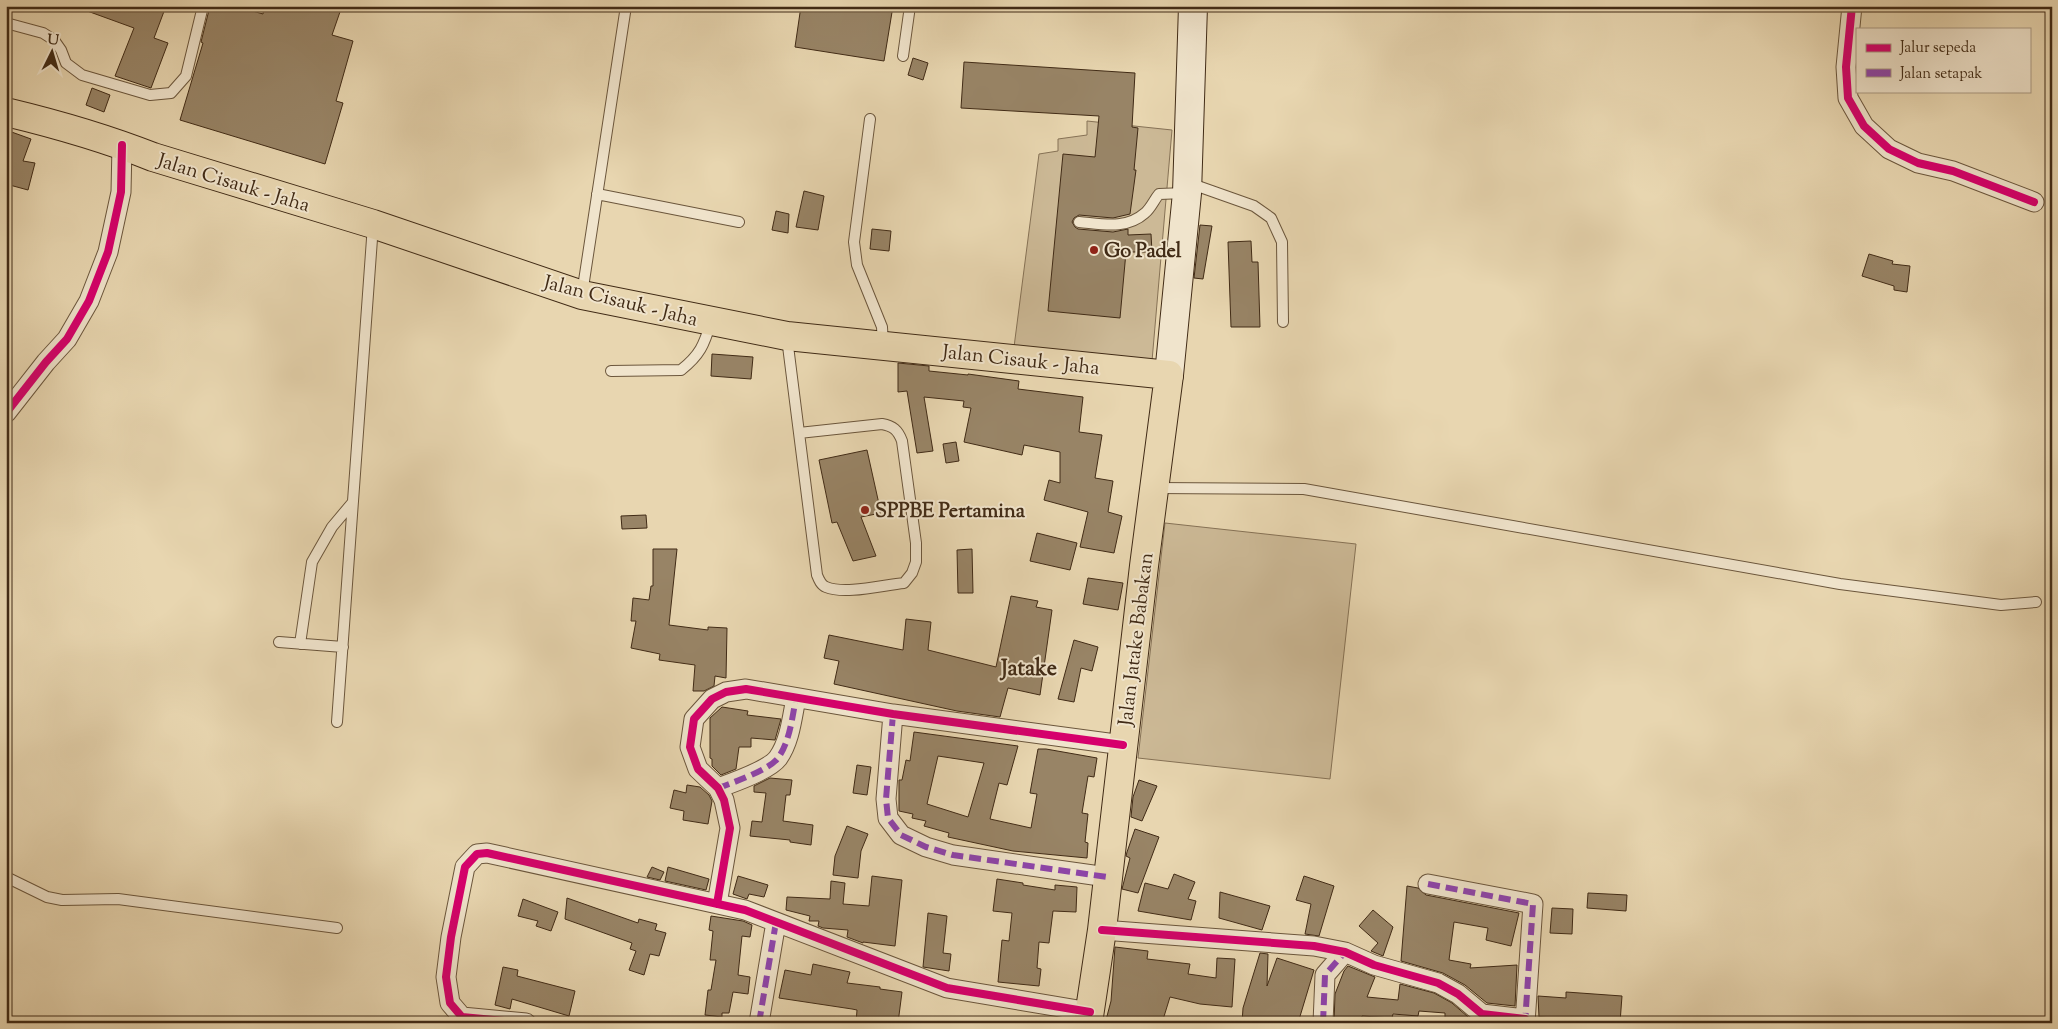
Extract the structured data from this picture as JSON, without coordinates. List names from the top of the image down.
{
  "streets": {
    "main road": ["Jalan Cisauk - Jaha", "Jalan Jatake Babakan"]
  },
  "crossings": [
    ["Jalan Cisauk - Jaha", "Jalan Jatake Babakan"]
  ],
  "districts": ["Jatake"],
  "places": ["Go Padel", "SPPBE Pertamina"],
  "legend": ["Jalur sepeda", "Jalan setapak"],
  "north": "top"
}
